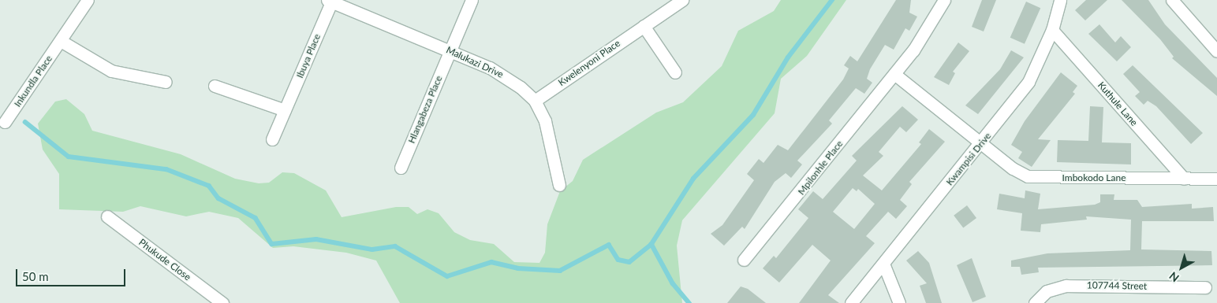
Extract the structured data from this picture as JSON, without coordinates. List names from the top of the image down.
{
  "streets": {
    "street": [
      "Ibuya Place",
      "Malukazi Drive",
      "Kwelenyoni Place",
      "Inkundla Place",
      "Kuthule Lane",
      "Hlangabeza Place",
      "Kwampisi Drive",
      "Mpilonhle Place",
      "Imbokodo Lane",
      "Phukude Close",
      "107744 Street"
    ]
  },
  "crossings": [
    ["Ibuya Place", "Malukazi Drive"],
    ["Malukazi Drive", "Kwelenyoni Place"],
    ["Malukazi Drive", "Hlangabeza Place"],
    ["Kuthule Lane", "Kwampisi Drive"],
    ["Kuthule Lane", "Imbokodo Lane"],
    ["Kwampisi Drive", "Imbokodo Lane"]
  ],
  "scale_bar": "50 m",
  "north": "bottom left"
}
